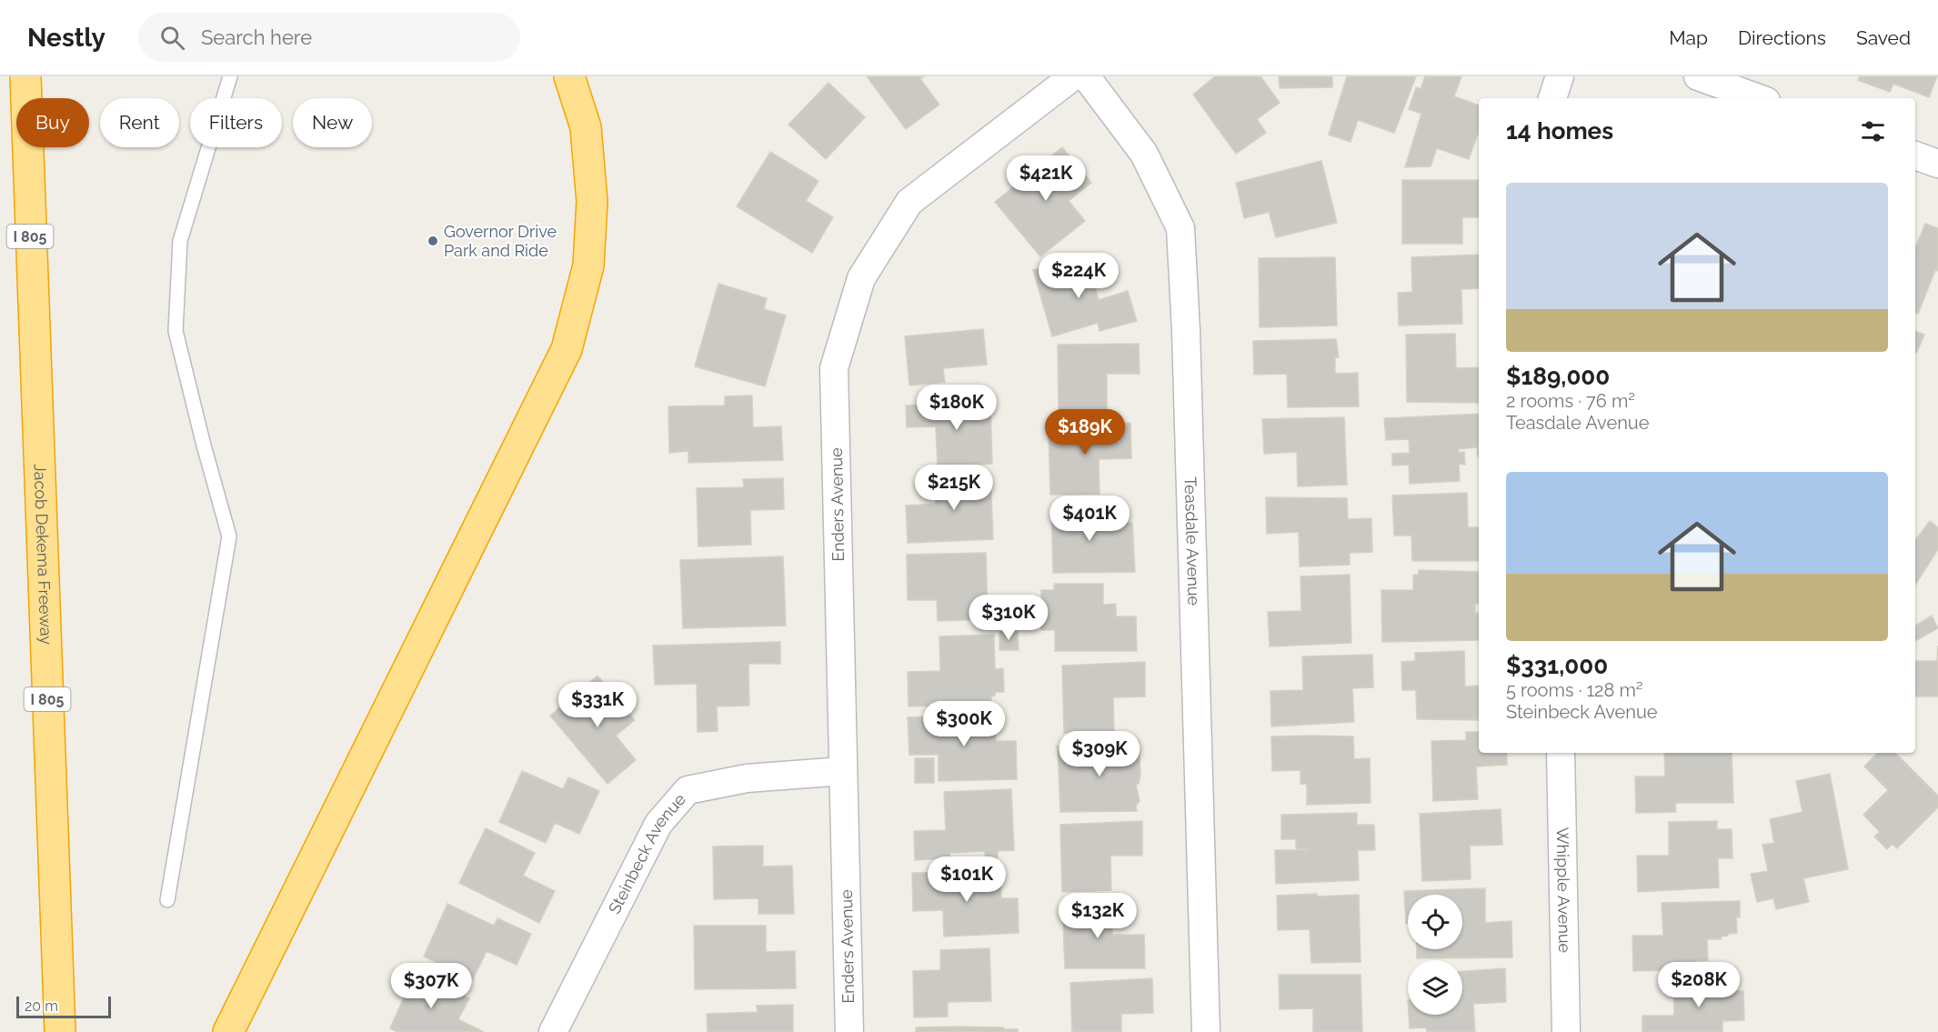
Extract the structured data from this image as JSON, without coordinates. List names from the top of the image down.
{
  "streets": {
    "highway": ["I 805", "Jacob Dekema Freeway"],
    "street": [
      "Enders Avenue",
      "Teasdale Avenue",
      "Steinbeck Avenue",
      "Whipple Avenue"
    ]
  },
  "crossings": [
    ["Enders Avenue", "Steinbeck Avenue"]
  ],
  "places": ["Governor Drive Park and Ride"],
  "scale_bar": "20 m",
  "page": {
    "header": "Nestly",
    "search": "Search here",
    "nav": ["Map", "Directions", "Saved"],
    "chip": [
      "Buy",
      "Rent",
      "Filters",
      "New"
    ],
    "heading": "14 homes",
    "price": [
      "$421K",
      "$224K",
      "$180K",
      "$189K",
      "$215K",
      "$401K",
      "$310K",
      "$331K",
      "$300K",
      "$309K",
      "$101K",
      "$132K",
      "$208K",
      "$307K"
    ],
    "list": [
      {
        "name": "$189,000",
        "note": "2 rooms · 76 m² · Teasdale Avenue"
      },
      {
        "name": "$331,000",
        "note": "5 rooms · 128 m² · Steinbeck Avenue"
      }
    ],
    "scale": "20 m"
  }
}
